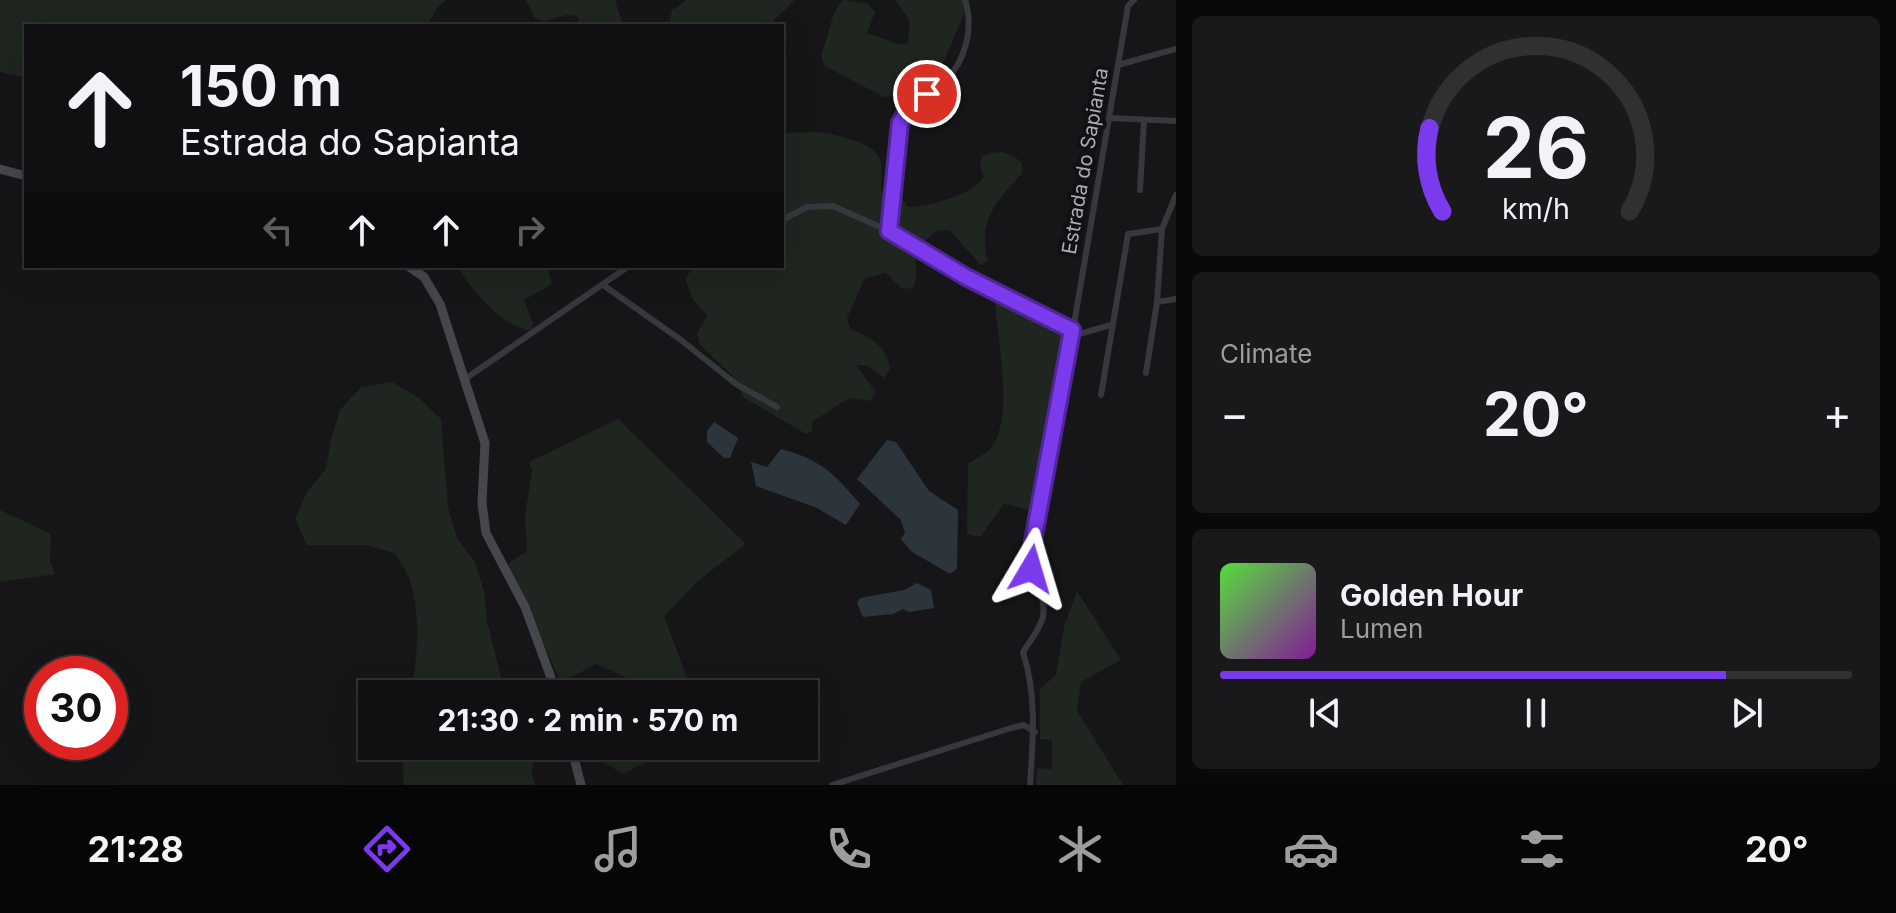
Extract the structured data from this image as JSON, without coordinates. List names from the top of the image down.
{
  "streets": {
    "street": ["Estrada do Sapianta"]
  },
  "page": {
    "turn": ["150 m", "Estrada do Sapianta"],
    "tile": "Climate",
    "heat": ["−", "20°", "+"],
    "song": ["Golden Hour", "Lumen"],
    "limit": "30",
    "trip": "21:30 · 2 min · 570 m",
    "tabs": ["21:28", "20°"],
    "gauge": ["26", "km/h"]
  }
}
